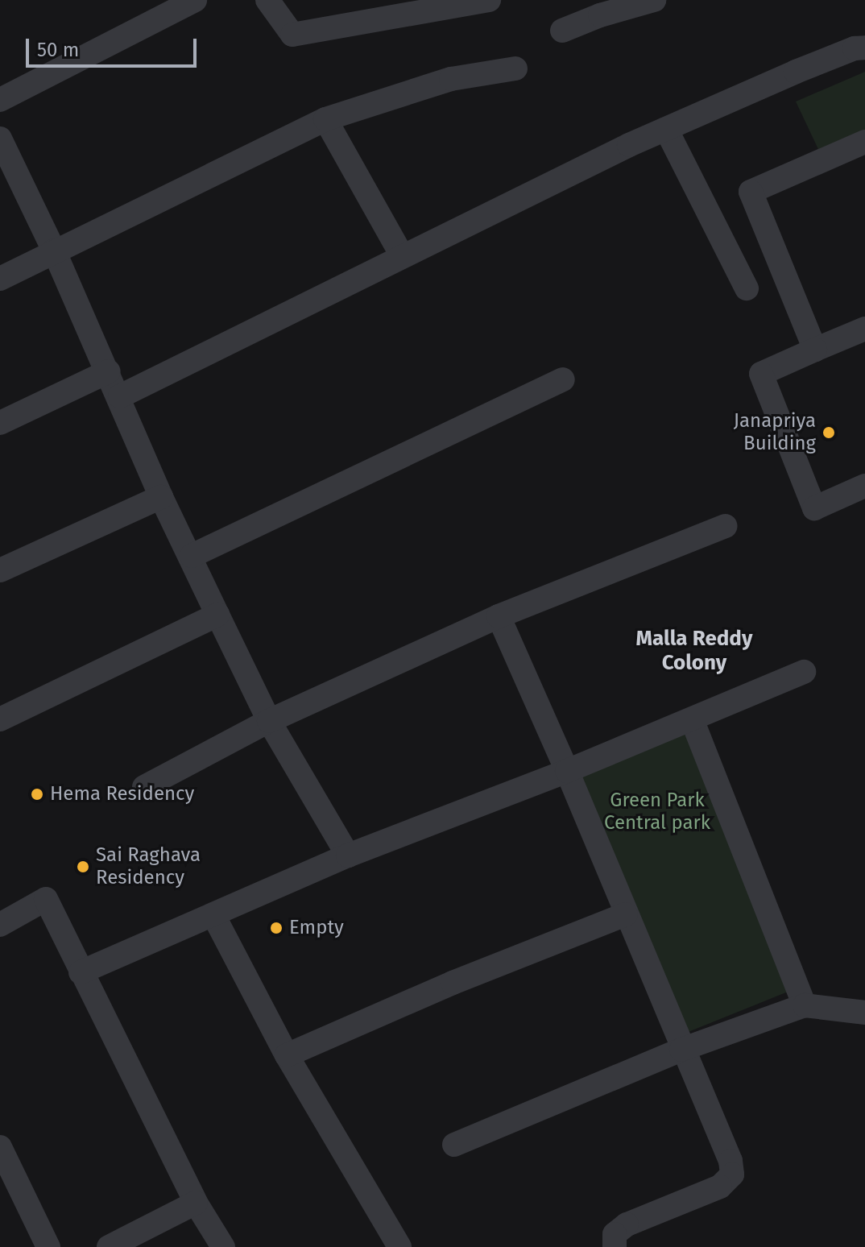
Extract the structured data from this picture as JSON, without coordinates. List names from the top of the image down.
{
  "districts": ["Malla Reddy Colony"],
  "parks": ["Green Park Central park"],
  "places": [
    "Janapriya Building",
    "Hema Residency",
    "Sai Raghava Residency",
    "Empty"
  ],
  "scale_bar": "50 m"
}
